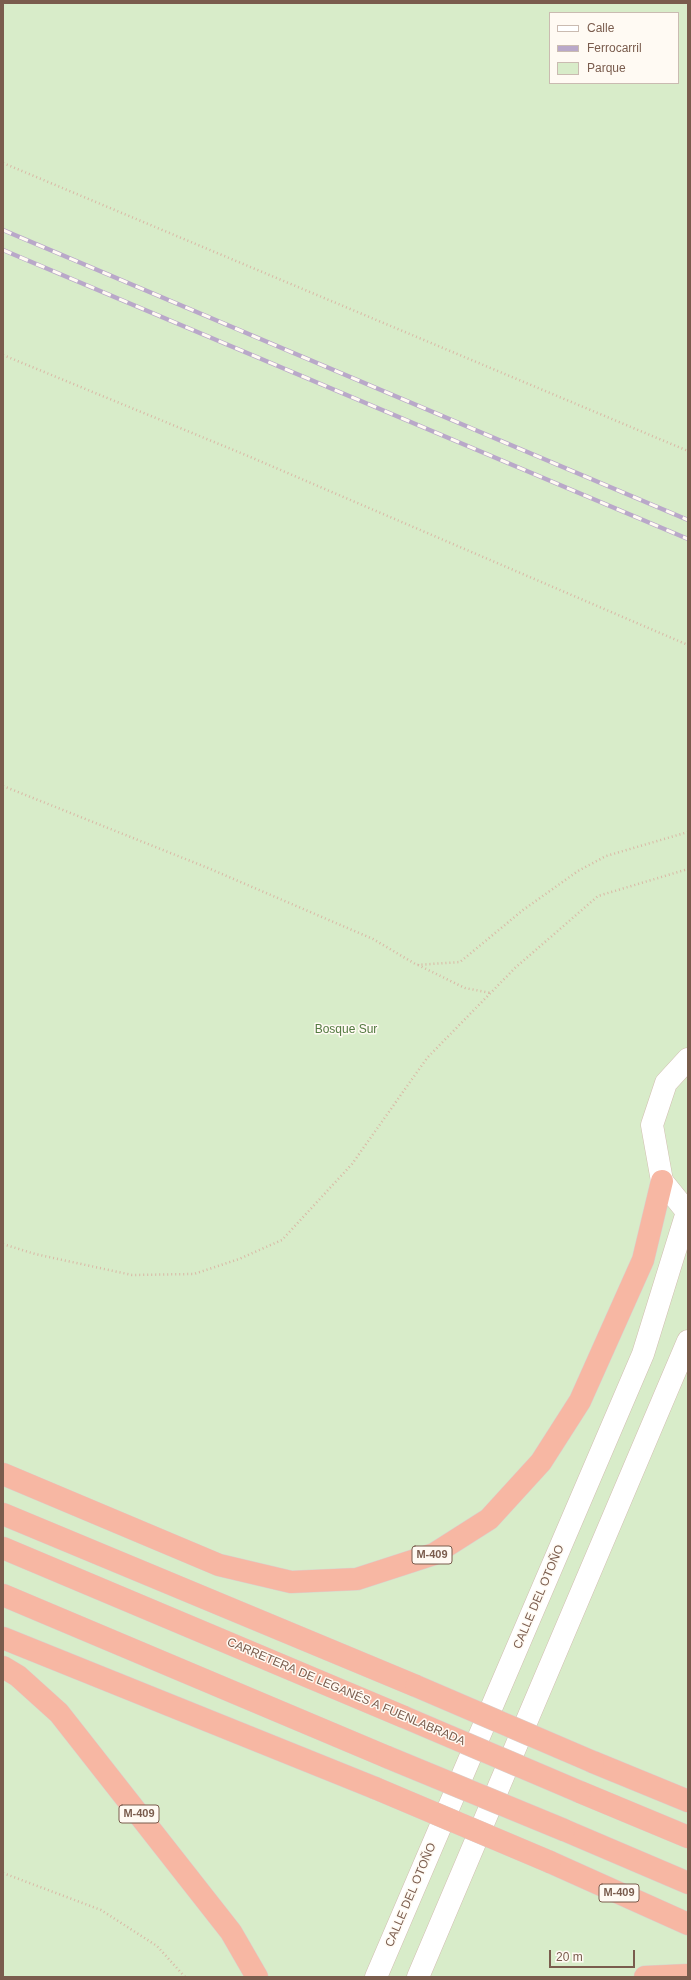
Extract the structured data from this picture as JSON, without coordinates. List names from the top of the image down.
{
  "streets": {
    "highway": ["M-409", "CARRETERA DE LEGANÉS A FUENLABRADA"],
    "street": ["CALLE DEL OTOÑO"]
  },
  "parks": ["Bosque Sur"],
  "legend": ["Calle", "Ferrocarril", "Parque"],
  "scale_bar": "20 m"
}
